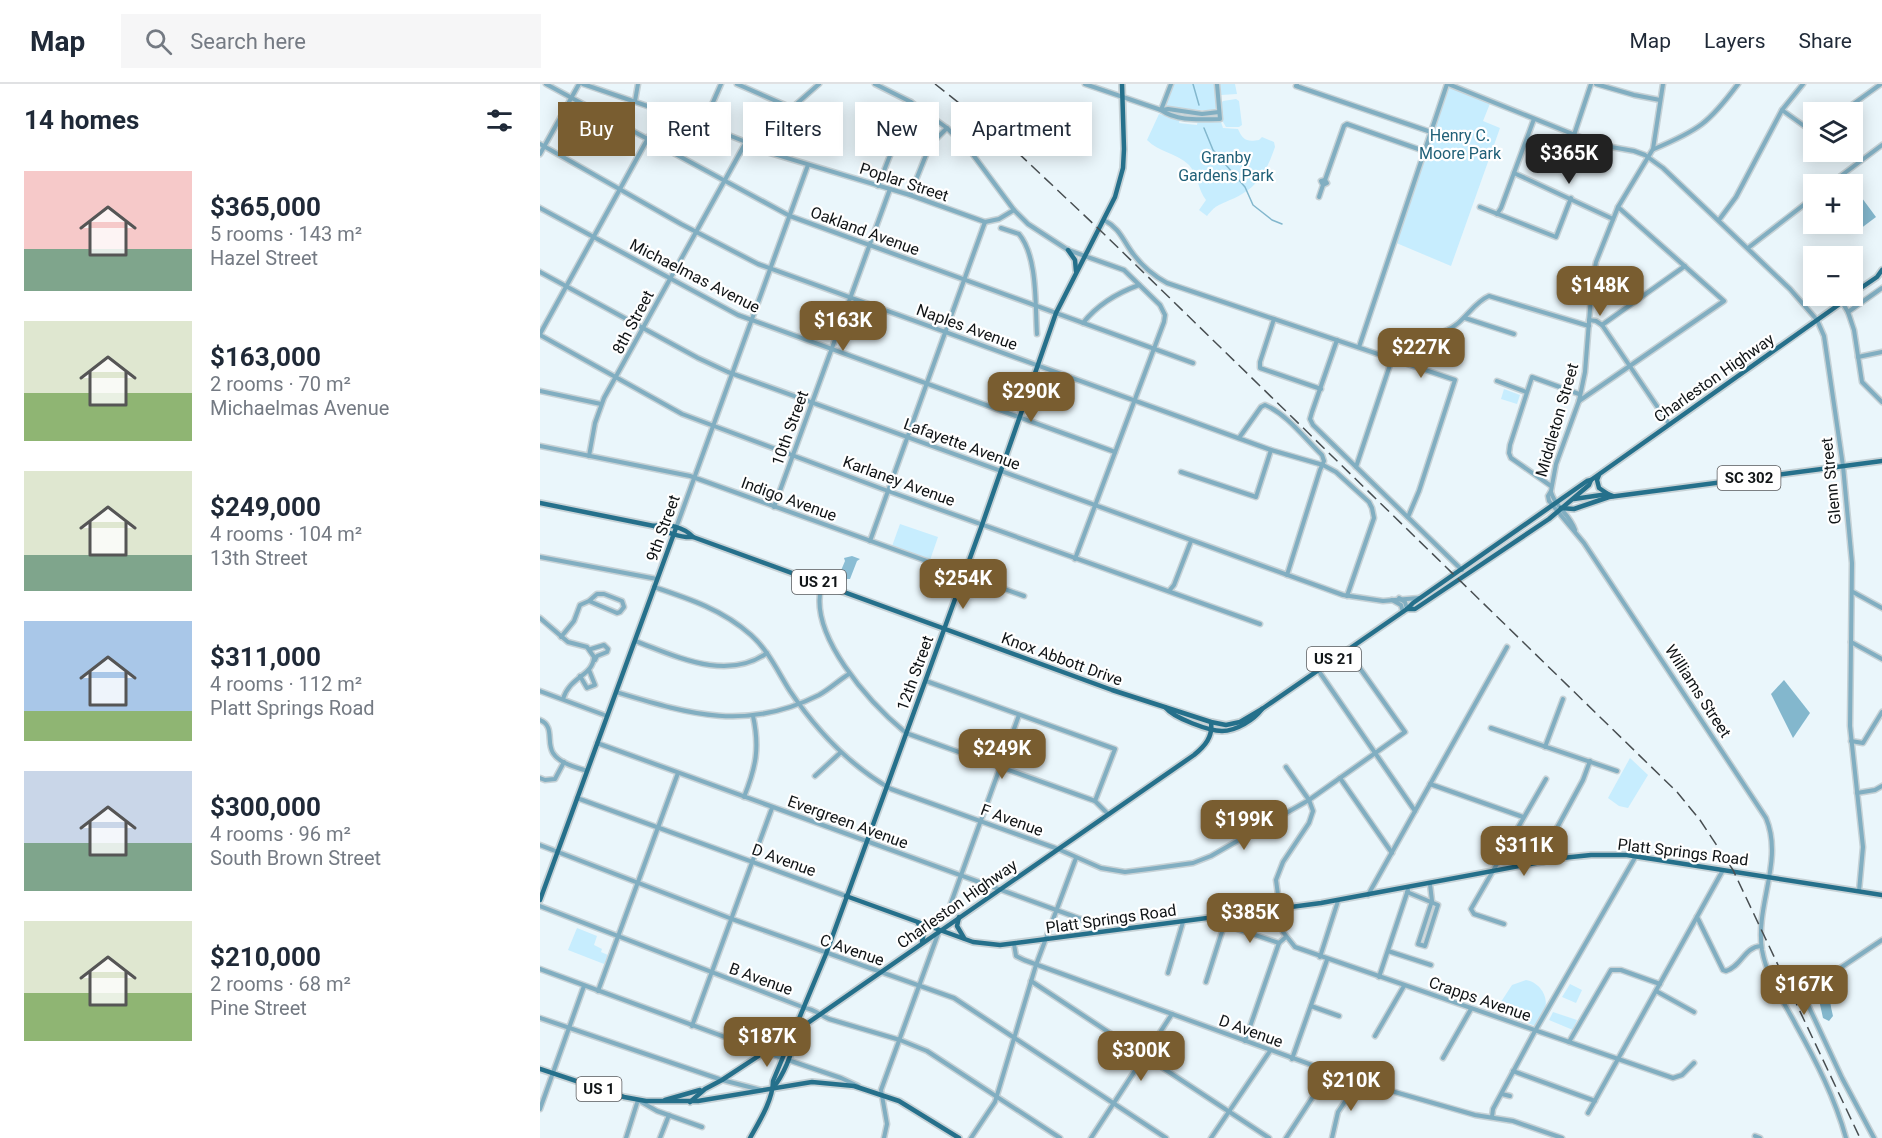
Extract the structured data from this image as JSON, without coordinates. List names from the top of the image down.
{
  "streets": {
    "main road": [
      "Charleston Highway",
      "SC 302",
      "9th Street",
      "US 21",
      "Knox Abbott Drive",
      "12th Street",
      "Platt Springs Road",
      "D Avenue",
      "US 1"
    ],
    "street": [
      "Poplar Street",
      "Oakland Avenue",
      "Michaelmas Avenue",
      "8th Street",
      "Naples Avenue",
      "Middleton Street",
      "10th Street",
      "Lafayette Avenue",
      "Karlaney Avenue",
      "Glenn Street",
      "Indigo Avenue",
      "Williams Street",
      "F Avenue",
      "Evergreen Avenue",
      "C Avenue",
      "B Avenue",
      "Crapps Avenue"
    ]
  },
  "crossings": [
    ["Poplar Street", "10th Street"],
    ["Poplar Street", "9th Street"],
    ["Oakland Avenue", "8th Street"],
    ["Oakland Avenue", "10th Street"],
    ["Oakland Avenue", "9th Street"],
    ["Oakland Avenue", "12th Street"],
    ["Michaelmas Avenue", "8th Street"],
    ["Michaelmas Avenue", "10th Street"],
    ["Michaelmas Avenue", "9th Street"],
    ["Michaelmas Avenue", "12th Street"],
    ["8th Street", "Naples Avenue"],
    ["8th Street", "Lafayette Avenue"],
    ["8th Street", "Karlaney Avenue"],
    ["8th Street", "Indigo Avenue"],
    ["Naples Avenue", "10th Street"],
    ["Naples Avenue", "Lafayette Avenue"],
    ["Naples Avenue", "9th Street"],
    ["Naples Avenue", "12th Street"],
    ["Charleston Highway", "Middleton Street"],
    ["Charleston Highway", "Lafayette Avenue"],
    ["Charleston Highway", "SC 302"],
    ["Charleston Highway", "Glenn Street"],
    ["Charleston Highway", "Knox Abbott Drive"],
    ["Charleston Highway", "12th Street"],
    ["Charleston Highway", "Williams Street"],
    ["Charleston Highway", "F Avenue"],
    ["Charleston Highway", "Evergreen Avenue"],
    ["Charleston Highway", "D Avenue"],
    ["Charleston Highway", "C Avenue"],
    ["Charleston Highway", "B Avenue"],
    ["Middleton Street", "SC 302"],
    ["Middleton Street", "Glenn Street"],
    ["Middleton Street", "Williams Street"],
    ["10th Street", "Lafayette Avenue"],
    ["10th Street", "Karlaney Avenue"],
    ["10th Street", "Indigo Avenue"],
    ["Lafayette Avenue", "9th Street"],
    ["Lafayette Avenue", "12th Street"],
    ["SC 302", "Glenn Street"],
    ["SC 302", "Williams Street"],
    ["Karlaney Avenue", "9th Street"],
    ["Karlaney Avenue", "12th Street"],
    ["Glenn Street", "Platt Springs Road"],
    ["Indigo Avenue", "9th Street"],
    ["Indigo Avenue", "12th Street"],
    ["9th Street", "Knox Abbott Drive"],
    ["9th Street", "F Avenue"],
    ["9th Street", "Evergreen Avenue"],
    ["9th Street", "D Avenue"],
    ["9th Street", "C Avenue"],
    ["Knox Abbott Drive", "12th Street"],
    ["12th Street", "F Avenue"],
    ["12th Street", "Evergreen Avenue"],
    ["12th Street", "D Avenue"],
    ["12th Street", "C Avenue"],
    ["12th Street", "B Avenue"],
    ["12th Street", "US 1"],
    ["Williams Street", "Platt Springs Road"],
    ["Platt Springs Road", "D Avenue"]
  ],
  "parks": ["Henry C. Moore Park", "Granby Gardens Park"],
  "page": {
    "header": "Map",
    "search": "Search here",
    "nav": ["Map", "Layers", "Share"],
    "heading": "14 homes",
    "map_buttons": ["+", "−"],
    "chip": [
      "Buy",
      "Rent",
      "Filters",
      "New",
      "Apartment"
    ],
    "price": [
      "$365K",
      "$148K",
      "$163K",
      "$227K",
      "$290K",
      "$254K",
      "$249K",
      "$199K",
      "$311K",
      "$385K",
      "$167K",
      "$187K",
      "$300K",
      "$210K"
    ],
    "list": [
      {
        "name": "$365,000",
        "note": "5 rooms · 143 m² · Hazel Street"
      },
      {
        "name": "$163,000",
        "note": "2 rooms · 70 m² · Michaelmas Avenue"
      },
      {
        "name": "$249,000",
        "note": "4 rooms · 104 m² · 13th Street"
      },
      {
        "name": "$311,000",
        "note": "4 rooms · 112 m² · Platt Springs Road"
      },
      {
        "name": "$300,000",
        "note": "4 rooms · 96 m² · South Brown Street"
      },
      {
        "name": "$210,000",
        "note": "2 rooms · 68 m² · Pine Street"
      }
    ]
  }
}
